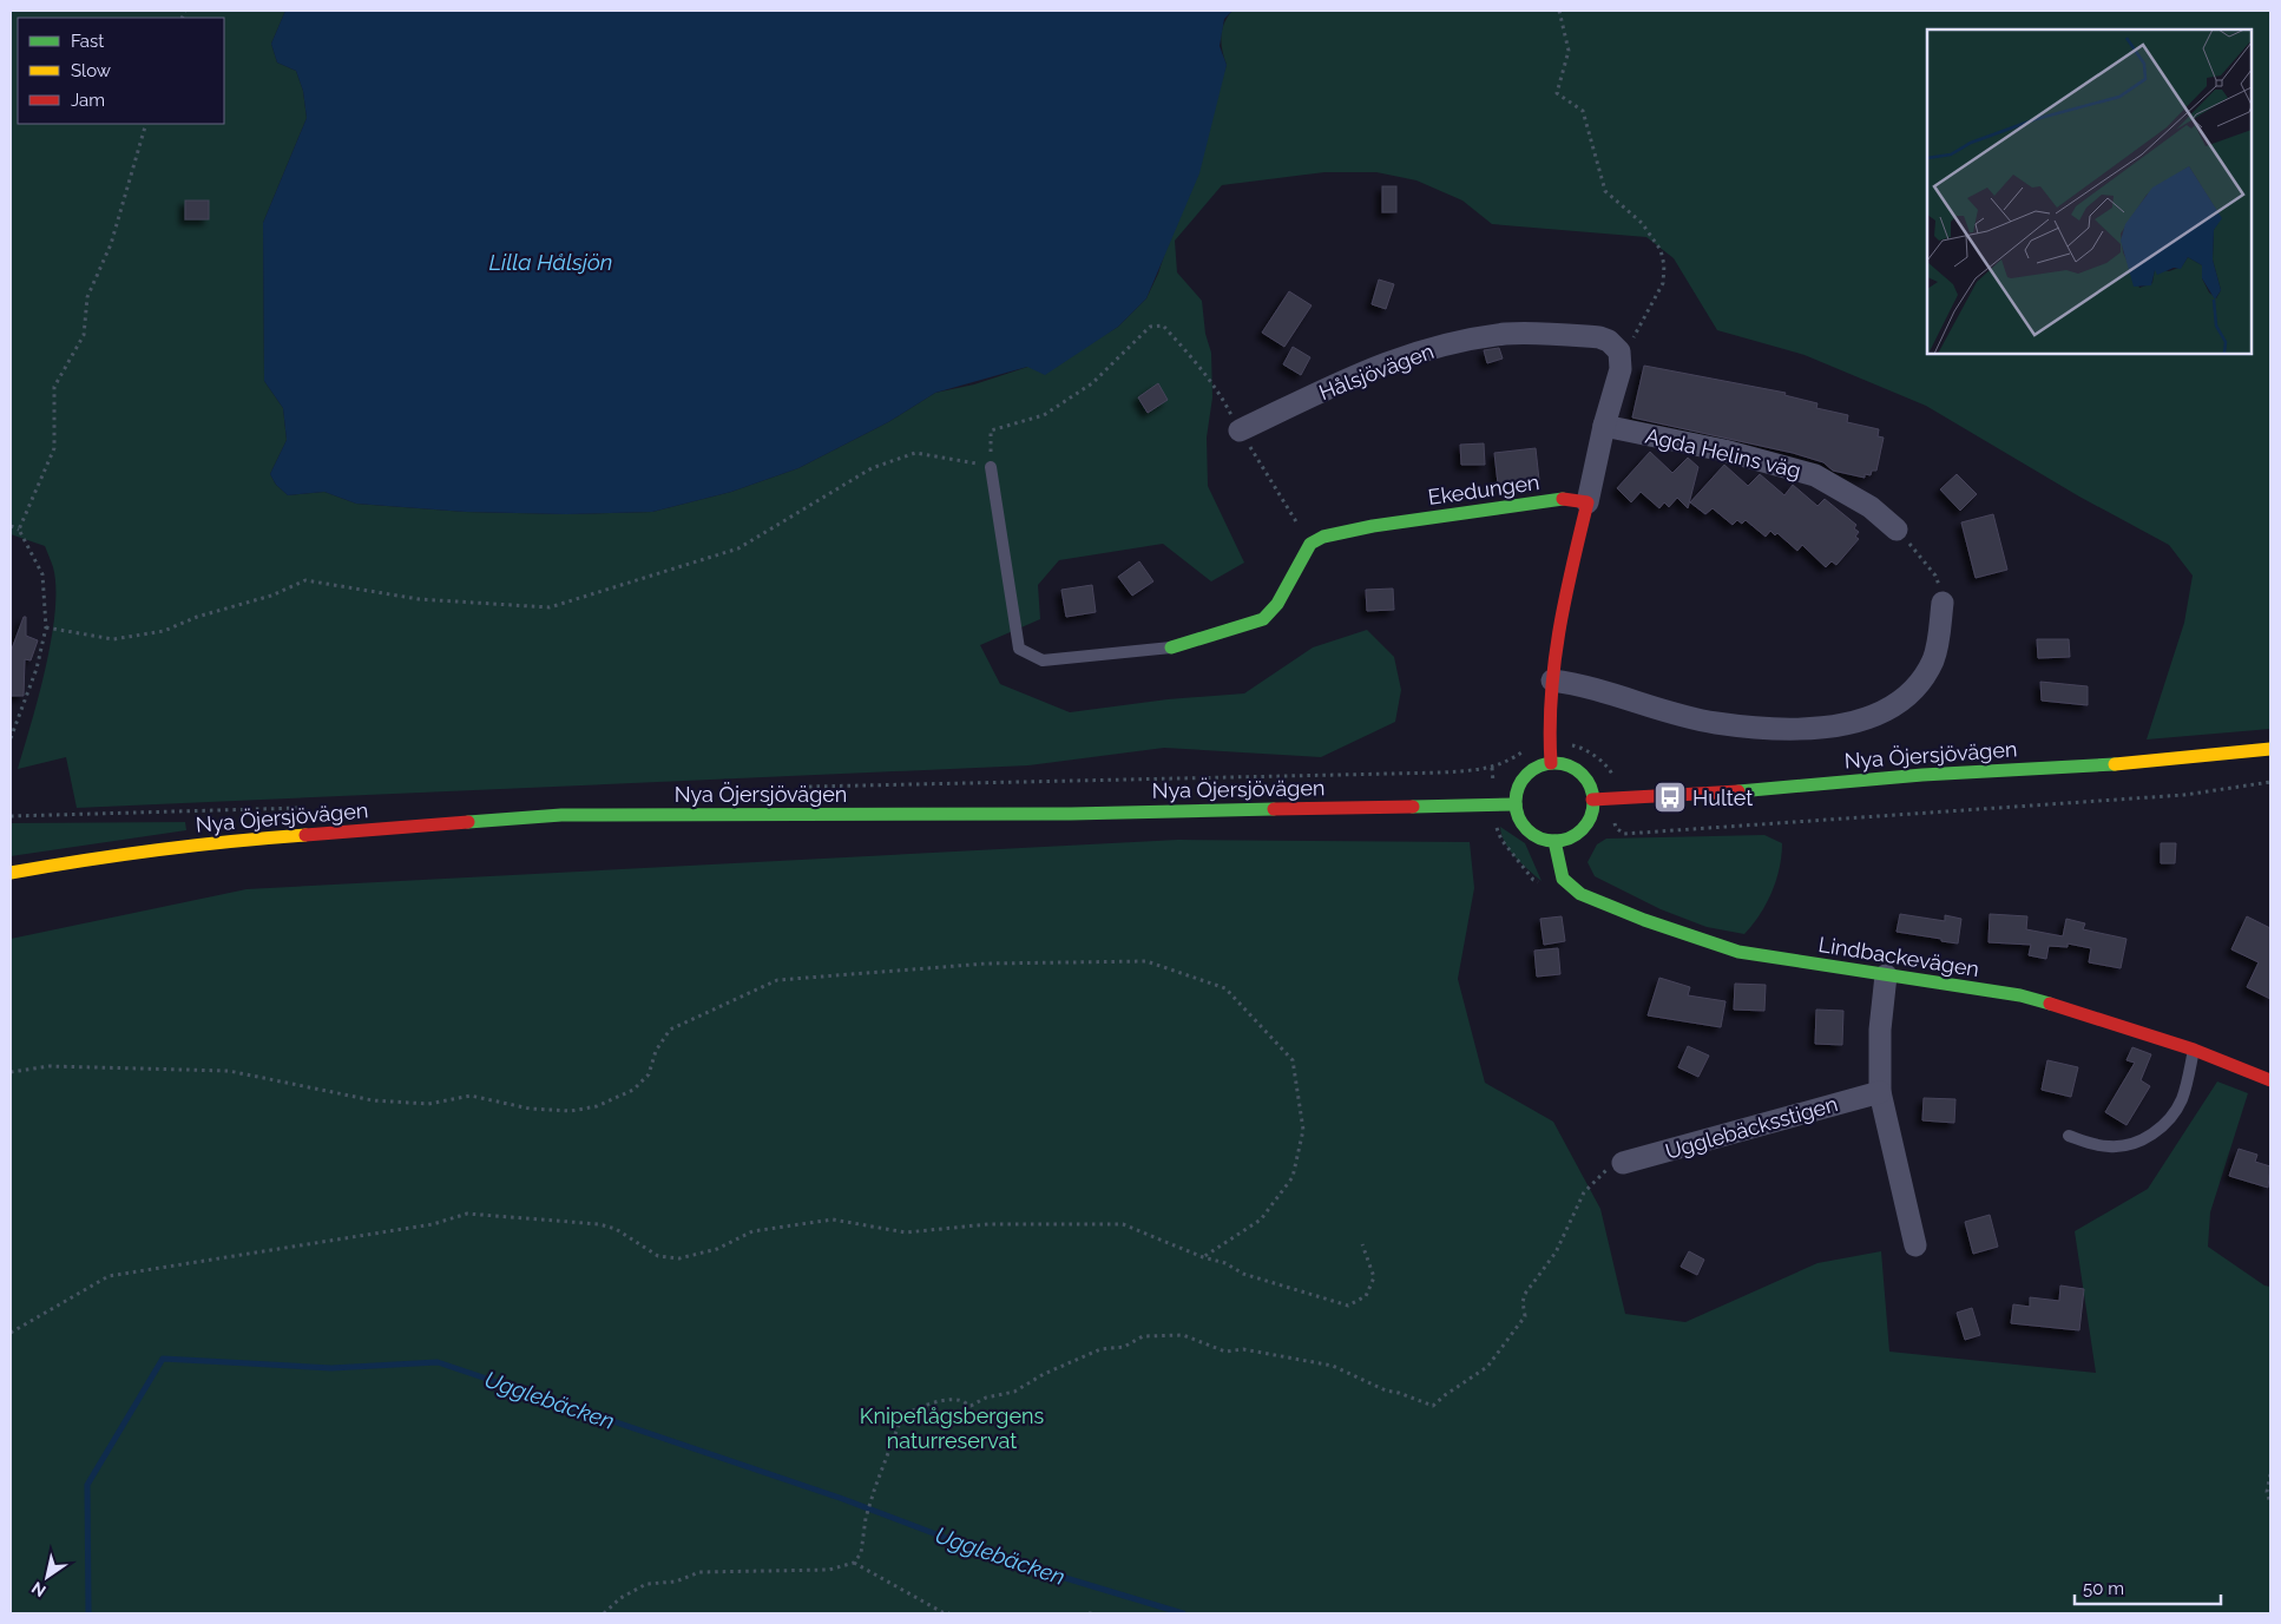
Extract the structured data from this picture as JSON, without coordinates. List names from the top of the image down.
{
  "streets": {
    "street": [
      "Hålsjövägen",
      "Agda Helins väg",
      "Ekedungen",
      "Nya Öjersjövägen",
      "Lindbackevägen",
      "Ugglebäcksstigen"
    ]
  },
  "water": ["Lilla Hålsjön", "Ugglebäcken"],
  "parks": ["Knipeflågsbergens naturreservat"],
  "places": {
    "bus stop": ["Hultet"]
  },
  "legend": ["Fast", "Slow", "Jam"],
  "scale_bar": "50 m",
  "north": "bottom left"
}
